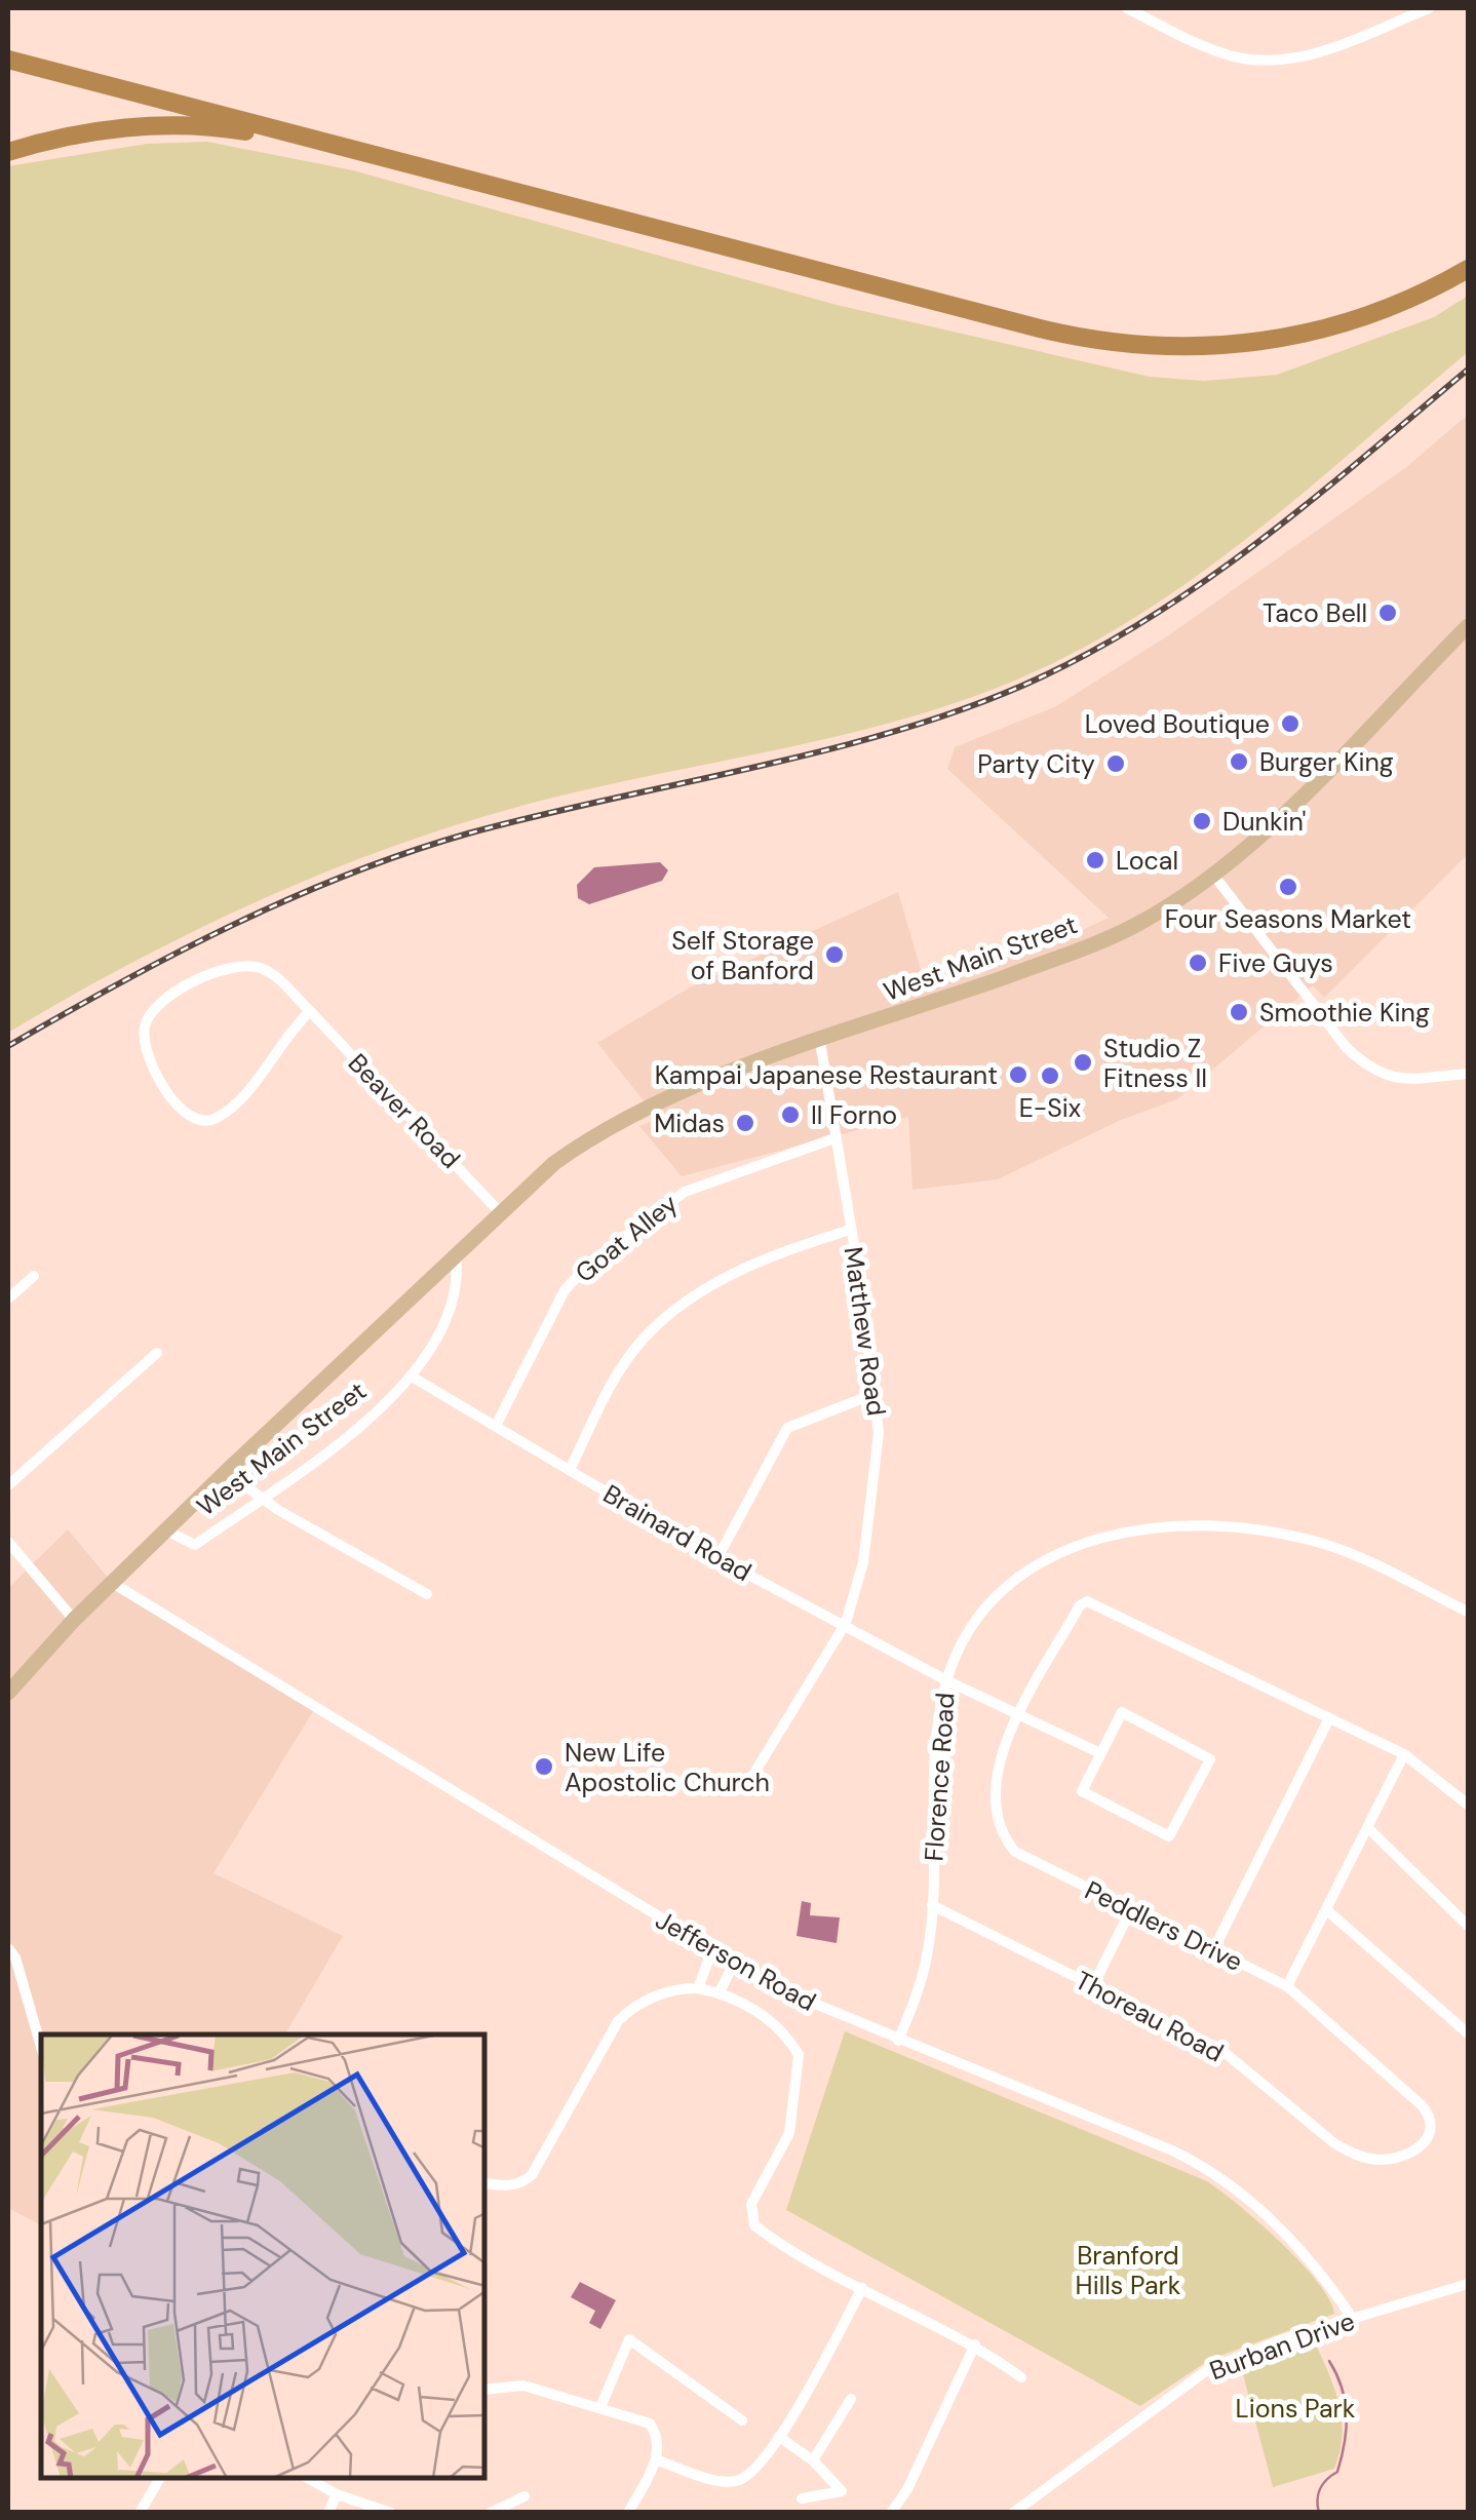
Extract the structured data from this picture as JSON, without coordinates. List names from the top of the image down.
{
  "streets": {
    "main road": ["West Main Street"],
    "street": [
      "Beaver Road",
      "Goat Alley",
      "Matthew Road",
      "Brainard Road",
      "Florence Road",
      "Peddlers Drive",
      "Jefferson Road",
      "Thoreau Road",
      "Burban Drive"
    ]
  },
  "crossings": [
    ["West Main Street", "Beaver Road"],
    ["West Main Street", "Matthew Road"],
    ["West Main Street", "Brainard Road"],
    ["West Main Street", "Jefferson Road"],
    ["Goat Alley", "Matthew Road"],
    ["Goat Alley", "Brainard Road"],
    ["Matthew Road", "Brainard Road"],
    ["Brainard Road", "Florence Road"],
    ["Florence Road", "Jefferson Road"],
    ["Florence Road", "Thoreau Road"],
    ["Peddlers Drive", "Thoreau Road"],
    ["Jefferson Road", "Burban Drive"]
  ],
  "parks": ["Branford Hills Park", "Lions Park"],
  "places": [
    "Taco Bell",
    "Loved Boutique",
    "Burger King",
    "Party City",
    "Dunkin'",
    "Local",
    "Four Seasons Market",
    "Self Storage of Banford",
    "Five Guys",
    "Smoothie King",
    "Studio Z Fitness II",
    "Kampai Japanese Restaurant",
    "E-Six",
    "Il Forno",
    "Midas",
    "New Life Apostolic Church"
  ]
}
